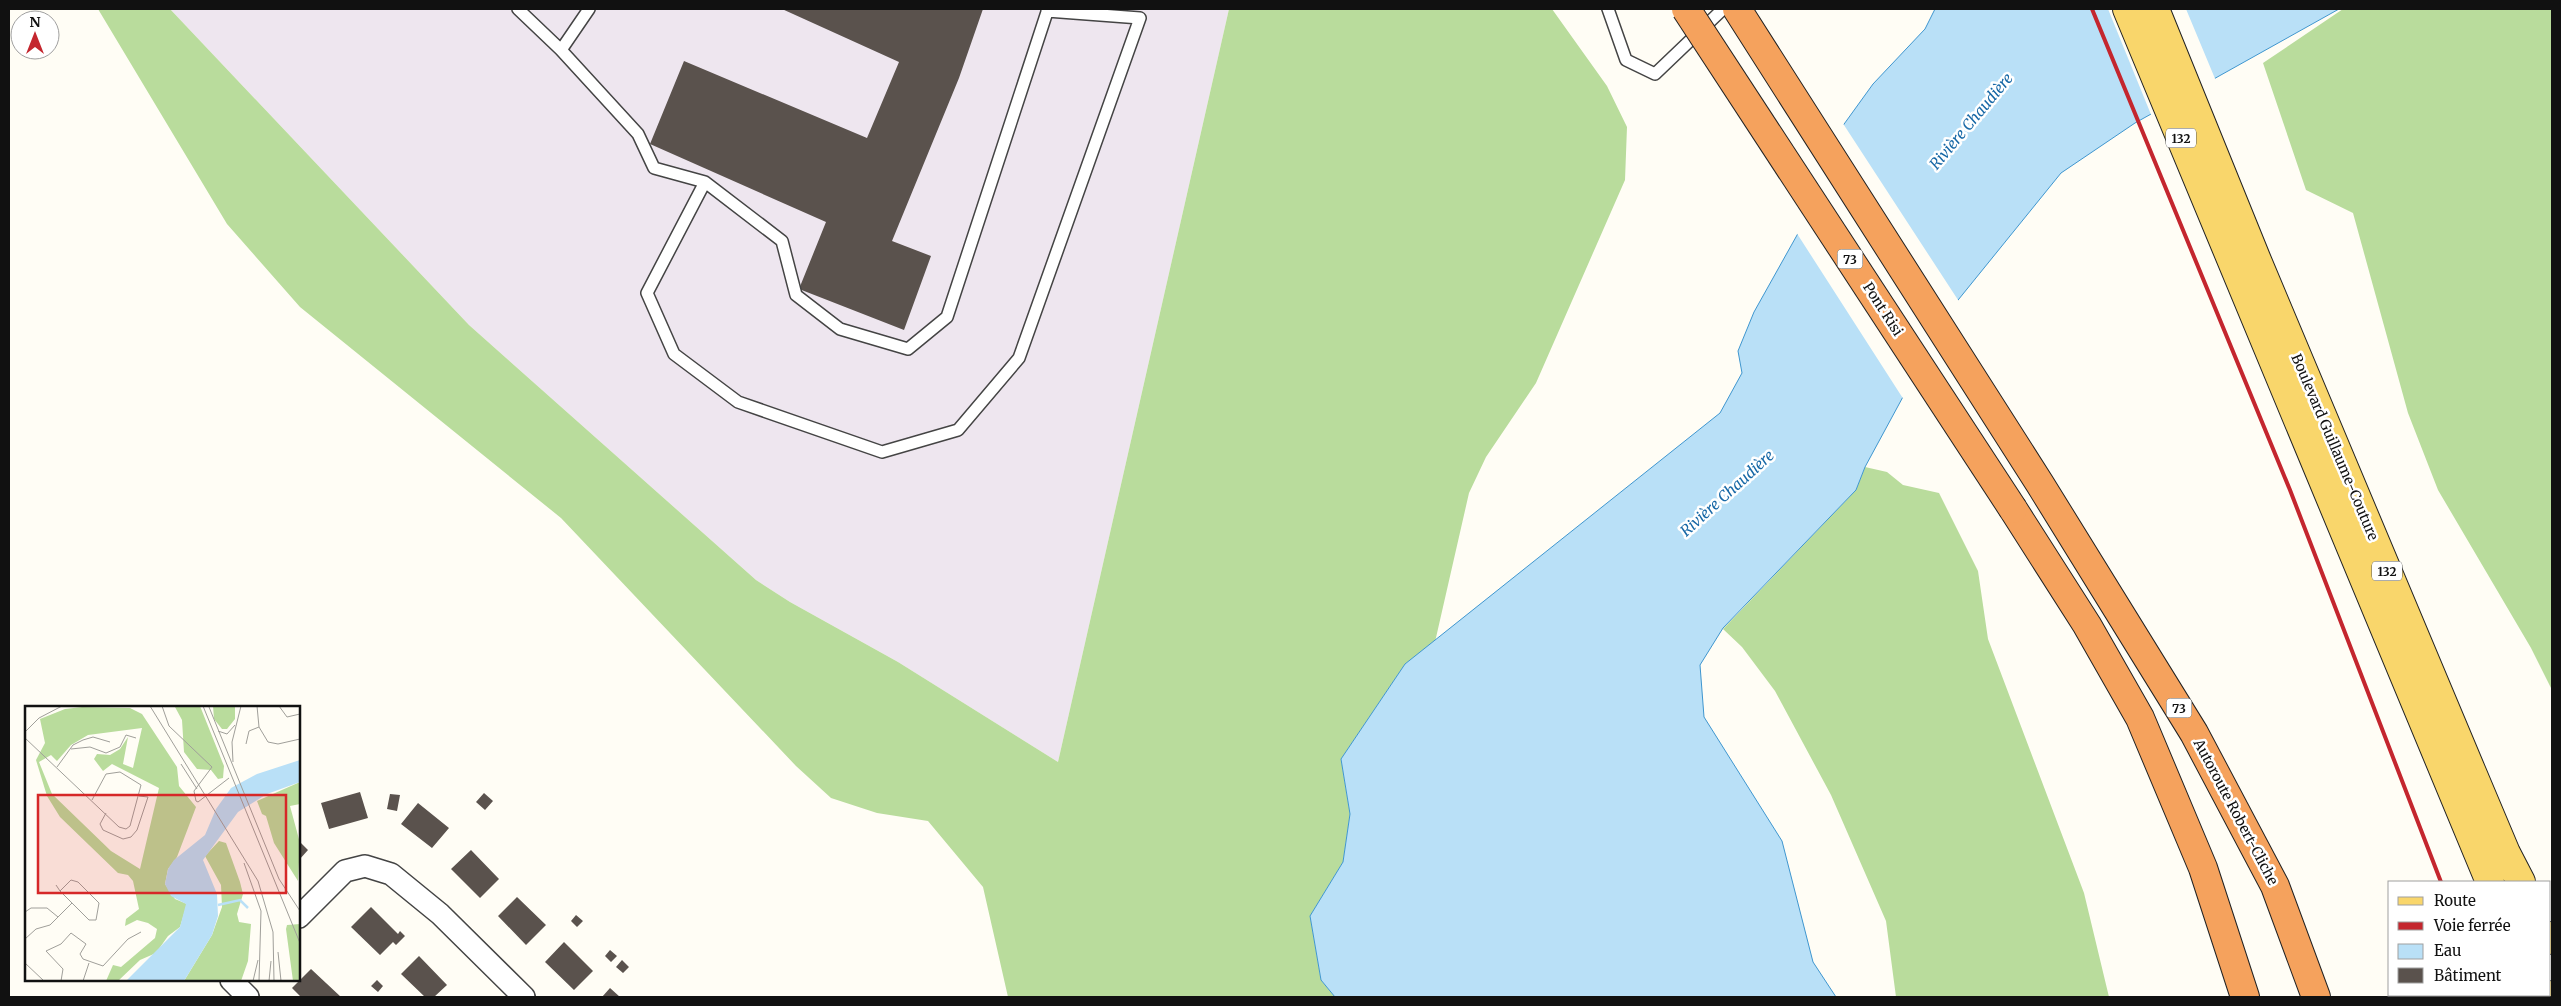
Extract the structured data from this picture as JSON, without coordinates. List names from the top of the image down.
{
  "streets": {
    "highway": ["73", "Pont Risi", "Autoroute Robert-Cliche"],
    "main road": ["132", "Boulevard Guillaume-Couture"]
  },
  "water": ["Rivière Chaudière"],
  "legend": [
    "Route",
    "Voie ferrée",
    "Eau",
    "Bâtiment"
  ],
  "north": "top"
}
